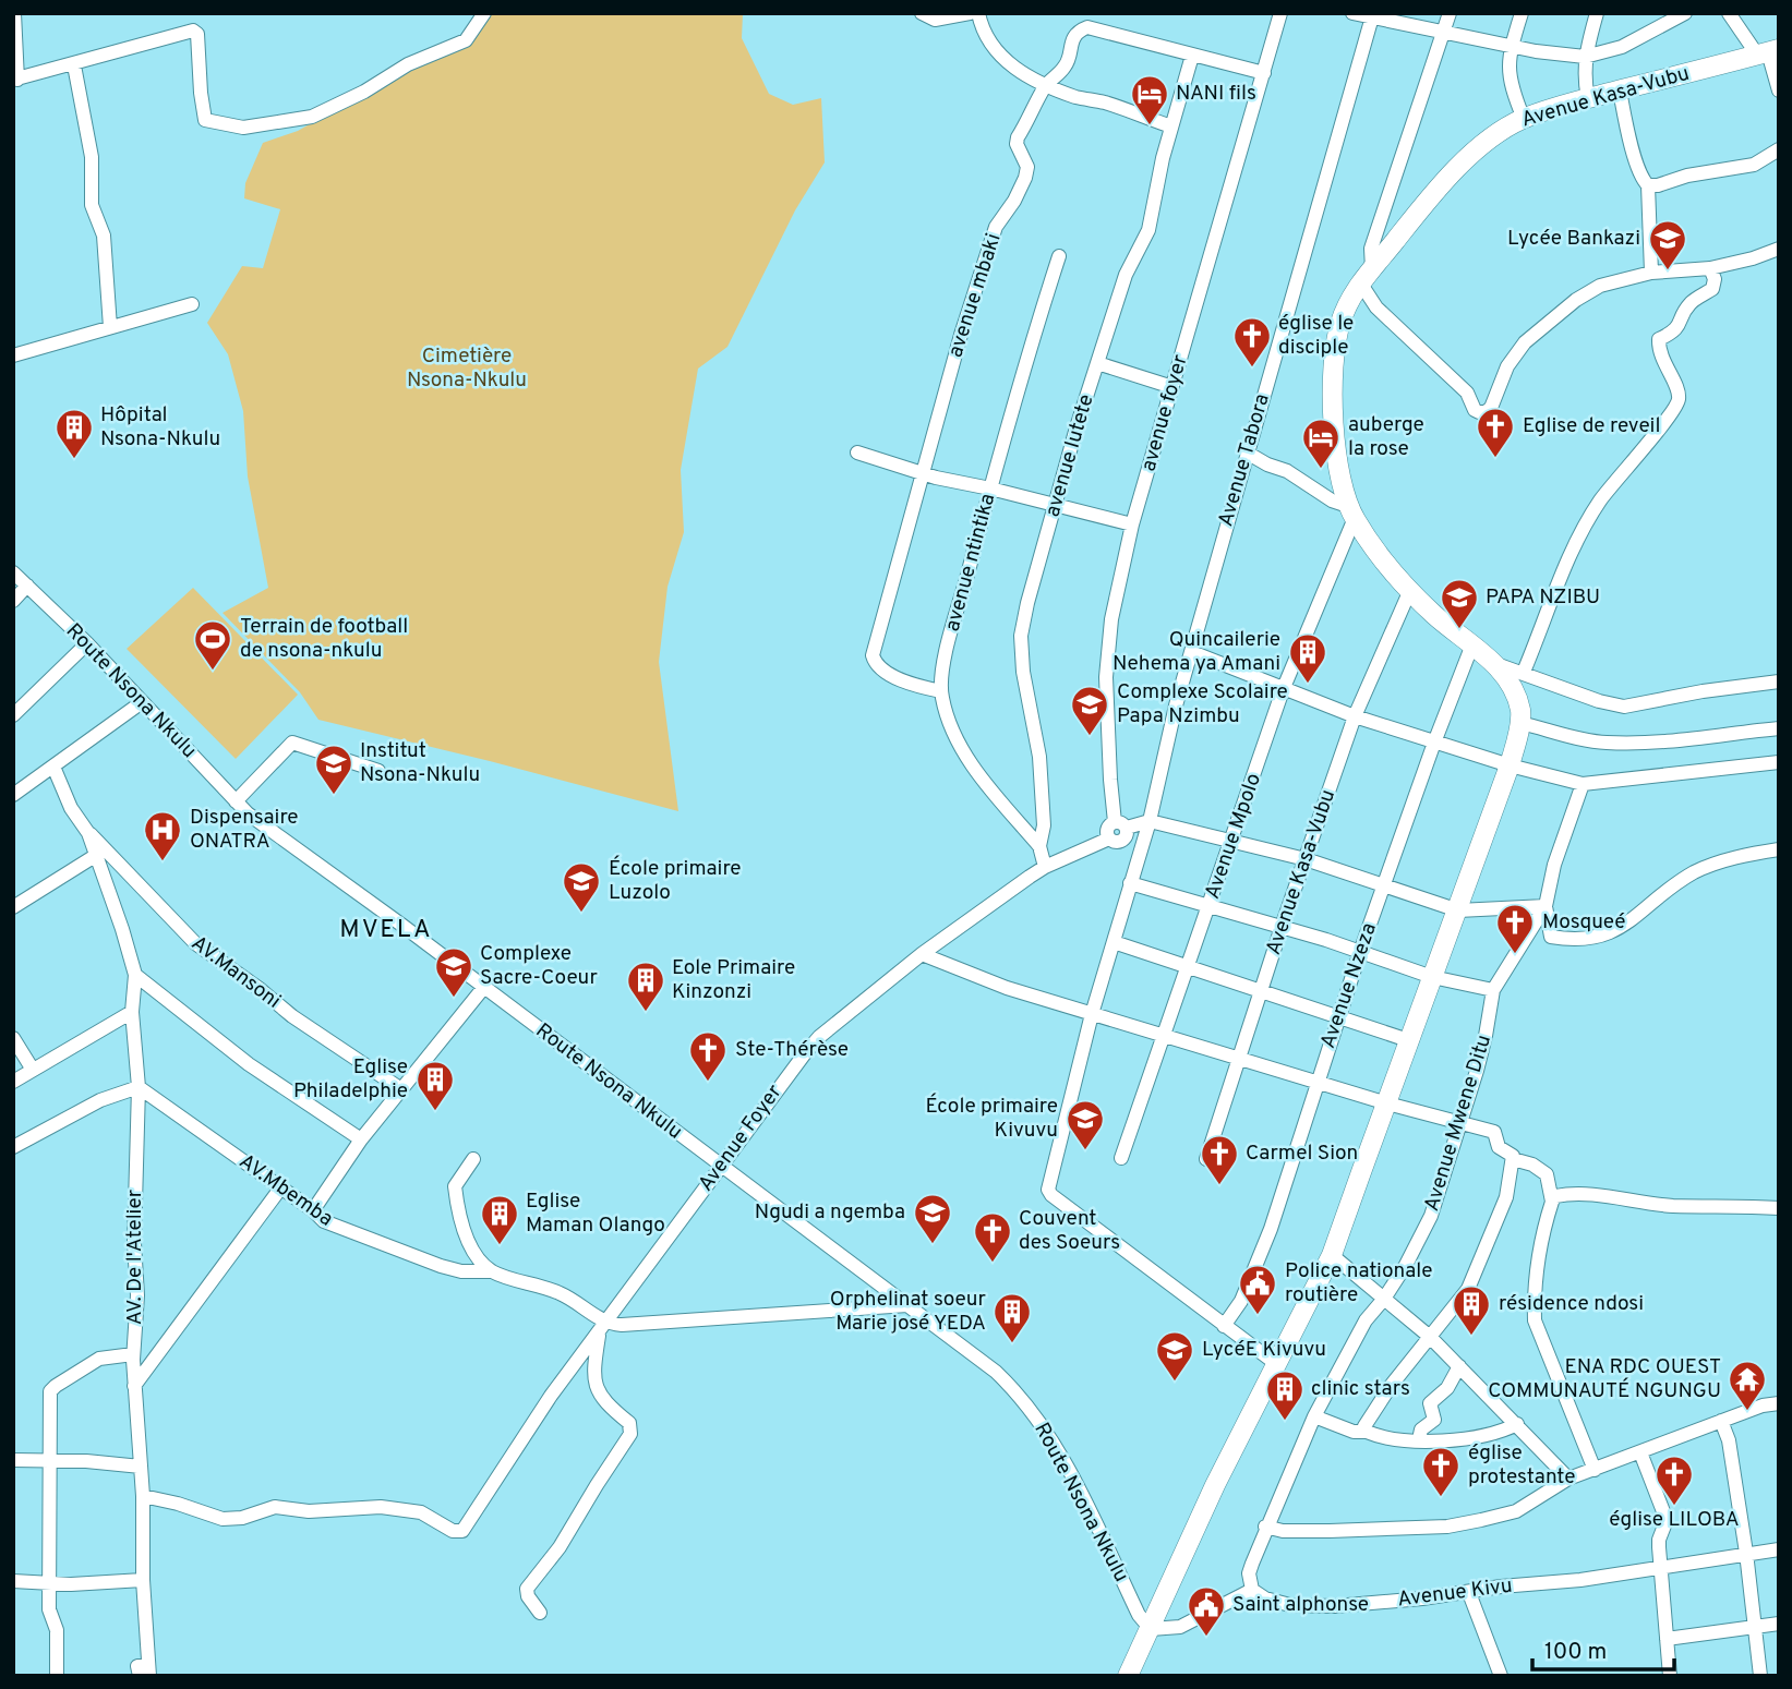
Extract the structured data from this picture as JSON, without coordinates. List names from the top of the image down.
{
  "streets": {
    "highway": ["Avenue Kasa-Vubu"],
    "street": [
      "avenue mbaki",
      "avenue foyer",
      "avenue lutete",
      "Avenue Tabora",
      "avenue ntintika",
      "Route Nsona Nkulu",
      "Avenue Mpolo",
      "AV.Mansoni",
      "Avenue Nzeza",
      "Avenue Mwene Ditu",
      "Avenue Foyer",
      "AV.Mbemba",
      "AV. De l'Atelier",
      "Avenue Kivu"
    ]
  },
  "crossings": [
    ["Avenue Kasa-Vubu", "Avenue Mpolo"],
    ["avenue mbaki", "avenue lutete"],
    ["avenue mbaki", "avenue ntintika"],
    ["avenue foyer", "Avenue Foyer"],
    ["avenue lutete", "avenue ntintika"],
    ["avenue lutete", "Avenue Foyer"],
    ["Avenue Tabora", "Avenue Nzeza"],
    ["Route Nsona Nkulu", "Avenue Foyer"],
    ["AV.Mansoni", "AV. De l'Atelier"],
    ["Avenue Mwene Ditu", "Avenue Kivu"],
    ["Avenue Foyer", "AV.Mbemba"],
    ["Avenue Foyer", "AV. De l'Atelier"],
    ["AV.Mbemba", "AV. De l'Atelier"]
  ],
  "districts": ["MVELA"],
  "parks": ["Cimetière Nsona-Nkulu"],
  "places": {
    "hotel": ["NANI fils", "auberge la rose"],
    "school or university": [
      "Lycée Bankazi",
      "PAPA NZIBU",
      "Complexe Scolaire Papa Nzimbu",
      "Institut Nsona-Nkulu",
      "École primaire Luzolo",
      "Complexe Sacre-Coeur",
      "École primaire Kivuvu",
      "Ngudi a ngemba",
      "LycéE Kivuvu"
    ],
    "church": [
      "église le disciple",
      "Eglise de reveil",
      "Mosqueé",
      "Ste-Thérèse",
      "Carmel Sion",
      "Couvent des Soeurs",
      "église protestante",
      "église LILOBA"
    ],
    "building": [
      "Hôpital Nsona-Nkulu",
      "Quincailerie Nehema ya Amani",
      "Eole Primaire Kinzonzi",
      "Eglise Philadelphie",
      "Eglise Maman Olango",
      "résidence ndosi",
      "Orphelinat soeur Marie josé YEDA",
      "clinic stars"
    ],
    "sports": ["Terrain de football de nsona-nkulu"],
    "hospital": ["Dispensaire ONATRA"],
    "public building": ["Police nationale routière", "Saint alphonse"],
    "temple": ["ENA RDC OUEST COMMUNAUTÉ NGUNGU"]
  },
  "scale_bar": "100 m"
}
